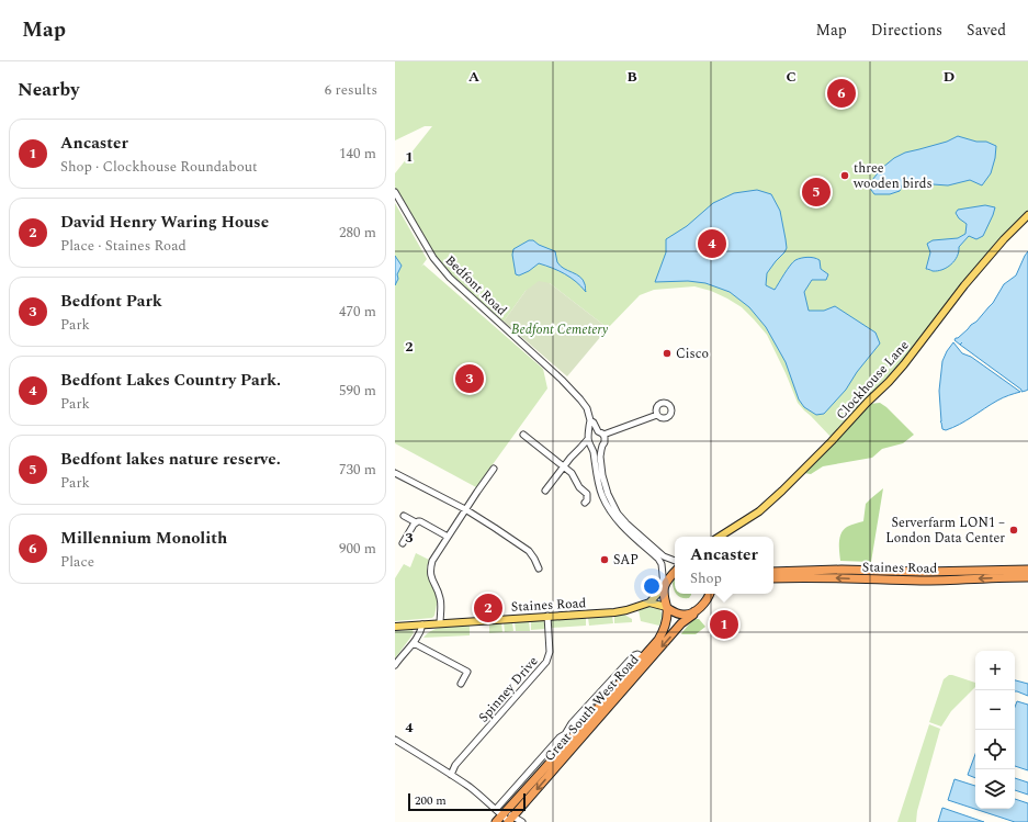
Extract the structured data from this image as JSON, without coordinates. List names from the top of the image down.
{
  "streets": {
    "highway": ["Staines Road", "Great South West Road"],
    "main road": ["Clockhouse Lane"],
    "street": ["Bedfont Road", "Spinney Drive"]
  },
  "crossings": [
    ["Staines Road", "Spinney Drive"],
    ["Staines Road", "Great South West Road"]
  ],
  "parks": ["Bedfont Cemetery"],
  "places": [
    "three wooden birds",
    "Cisco",
    "Serverfarm LON1 – London Data Center",
    "SAP"
  ],
  "scale_bar": "200 m",
  "page": {
    "header": "Map",
    "nav": ["Map", "Directions", "Saved"],
    "heading": ["Nearby", "6 results"],
    "pins": [
      "6",
      "5",
      "4",
      "3",
      "2",
      "1"
    ],
    "list": [
      {
        "mark": "1",
        "name": "Ancaster",
        "note": "Shop · Clockhouse Roundabout",
        "value": "140 m"
      },
      {
        "mark": "2",
        "name": "David Henry Waring House",
        "note": "Place · Staines Road",
        "value": "280 m"
      },
      {
        "mark": "3",
        "name": "Bedfont Park",
        "note": "Park",
        "value": "470 m"
      },
      {
        "mark": "4",
        "name": "Bedfont Lakes Country Park.",
        "note": "Park",
        "value": "590 m"
      },
      {
        "mark": "5",
        "name": "Bedfont lakes nature reserve.",
        "note": "Park",
        "value": "730 m"
      },
      {
        "mark": "6",
        "name": "Millennium Monolith",
        "note": "Place",
        "value": "900 m"
      }
    ],
    "popup": ["Ancaster", "Shop"],
    "map_buttons": ["+", "−"],
    "scale": "200 m"
  },
  "grid": {
    "columns": [
      "A",
      "B",
      "C",
      "D"
    ],
    "rows": [
      "1",
      "2",
      "3",
      "4"
    ]
  }
}
